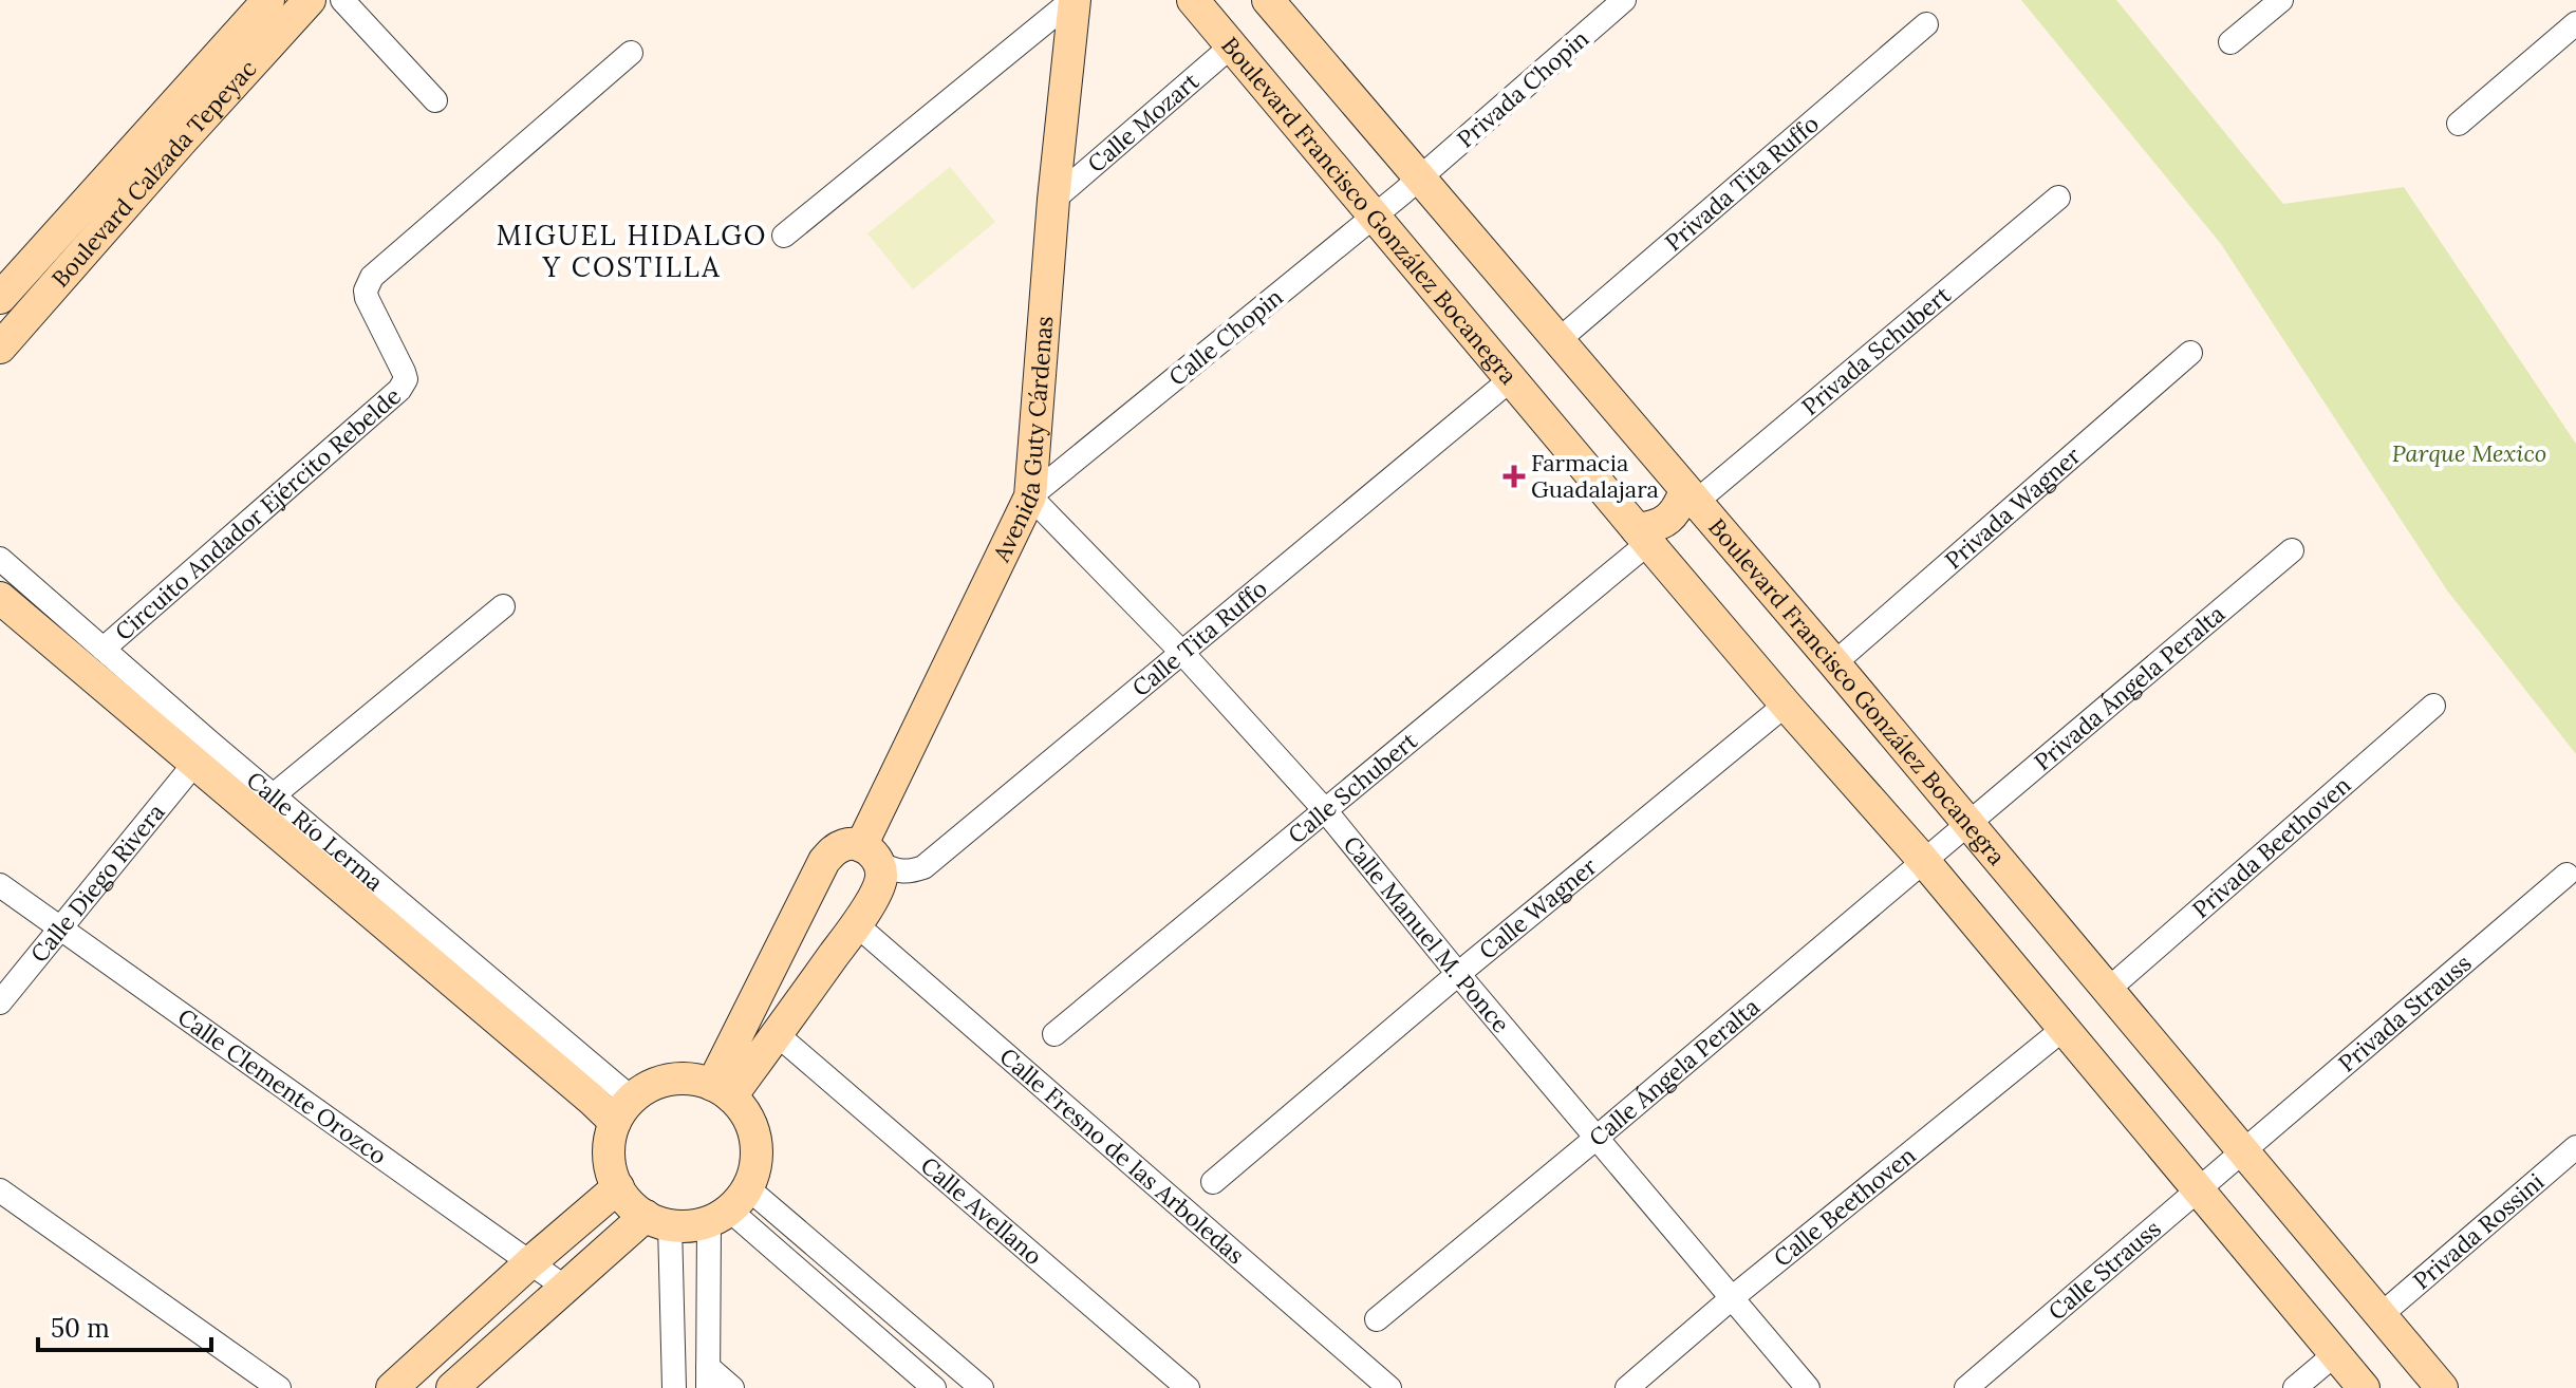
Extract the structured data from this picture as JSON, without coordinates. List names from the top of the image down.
{
  "streets": {
    "street": [
      "Privada Chopin",
      "Calle Mozart",
      "Boulevard Calzada Tepeyac",
      "Privada Tita Ruffo",
      "Boulevard Francisco González Bocanegra",
      "Calle Chopin",
      "Privada Schubert",
      "Avenida Guty Cárdenas",
      "Privada Wagner",
      "Circuito Andador Ejército Rebelde",
      "Calle Tita Ruffo",
      "Privada Ángela Peralta",
      "Calle Schubert",
      "Calle Río Lerma",
      "Privada Beethoven",
      "Calle Diego Rivera",
      "Calle Wagner",
      "Calle Manuel M. Ponce",
      "Privada Strauss",
      "Calle Ángela Peralta",
      "Calle Clemente Orozco",
      "Calle Fresno de las Arboledas",
      "Calle Beethoven",
      "Calle Avellano",
      "Privada Rossini",
      "Calle Strauss"
    ]
  },
  "crossings": [
    ["Privada Chopin", "Boulevard Francisco González Bocanegra"],
    ["Privada Chopin", "Calle Chopin"],
    ["Calle Mozart", "Boulevard Francisco González Bocanegra"],
    ["Calle Mozart", "Avenida Guty Cárdenas"],
    ["Privada Tita Ruffo", "Boulevard Francisco González Bocanegra"],
    ["Boulevard Francisco González Bocanegra", "Calle Chopin"],
    ["Boulevard Francisco González Bocanegra", "Privada Schubert"],
    ["Boulevard Francisco González Bocanegra", "Privada Wagner"],
    ["Boulevard Francisco González Bocanegra", "Calle Tita Ruffo"],
    ["Boulevard Francisco González Bocanegra", "Privada Ángela Peralta"],
    ["Boulevard Francisco González Bocanegra", "Calle Schubert"],
    ["Boulevard Francisco González Bocanegra", "Privada Beethoven"],
    ["Boulevard Francisco González Bocanegra", "Calle Wagner"],
    ["Boulevard Francisco González Bocanegra", "Privada Strauss"],
    ["Boulevard Francisco González Bocanegra", "Calle Ángela Peralta"],
    ["Boulevard Francisco González Bocanegra", "Calle Beethoven"],
    ["Boulevard Francisco González Bocanegra", "Privada Rossini"],
    ["Boulevard Francisco González Bocanegra", "Calle Strauss"],
    ["Calle Chopin", "Avenida Guty Cárdenas"],
    ["Calle Chopin", "Calle Manuel M. Ponce"],
    ["Avenida Guty Cárdenas", "Calle Tita Ruffo"],
    ["Avenida Guty Cárdenas", "Calle Río Lerma"],
    ["Avenida Guty Cárdenas", "Calle Manuel M. Ponce"],
    ["Avenida Guty Cárdenas", "Calle Fresno de las Arboledas"],
    ["Avenida Guty Cárdenas", "Calle Avellano"],
    ["Circuito Andador Ejército Rebelde", "Calle Río Lerma"],
    ["Calle Tita Ruffo", "Calle Manuel M. Ponce"],
    ["Privada Ángela Peralta", "Calle Ángela Peralta"],
    ["Calle Schubert", "Calle Manuel M. Ponce"],
    ["Calle Río Lerma", "Calle Diego Rivera"],
    ["Calle Diego Rivera", "Calle Clemente Orozco"],
    ["Calle Wagner", "Calle Manuel M. Ponce"],
    ["Calle Manuel M. Ponce", "Calle Ángela Peralta"],
    ["Calle Manuel M. Ponce", "Calle Beethoven"],
    ["Privada Strauss", "Calle Strauss"]
  ],
  "districts": ["MIGUEL HIDALGO Y COSTILLA"],
  "parks": ["Parque Mexico"],
  "places": {
    "health": ["Farmacia Guadalajara"]
  },
  "scale_bar": "50 m"
}
